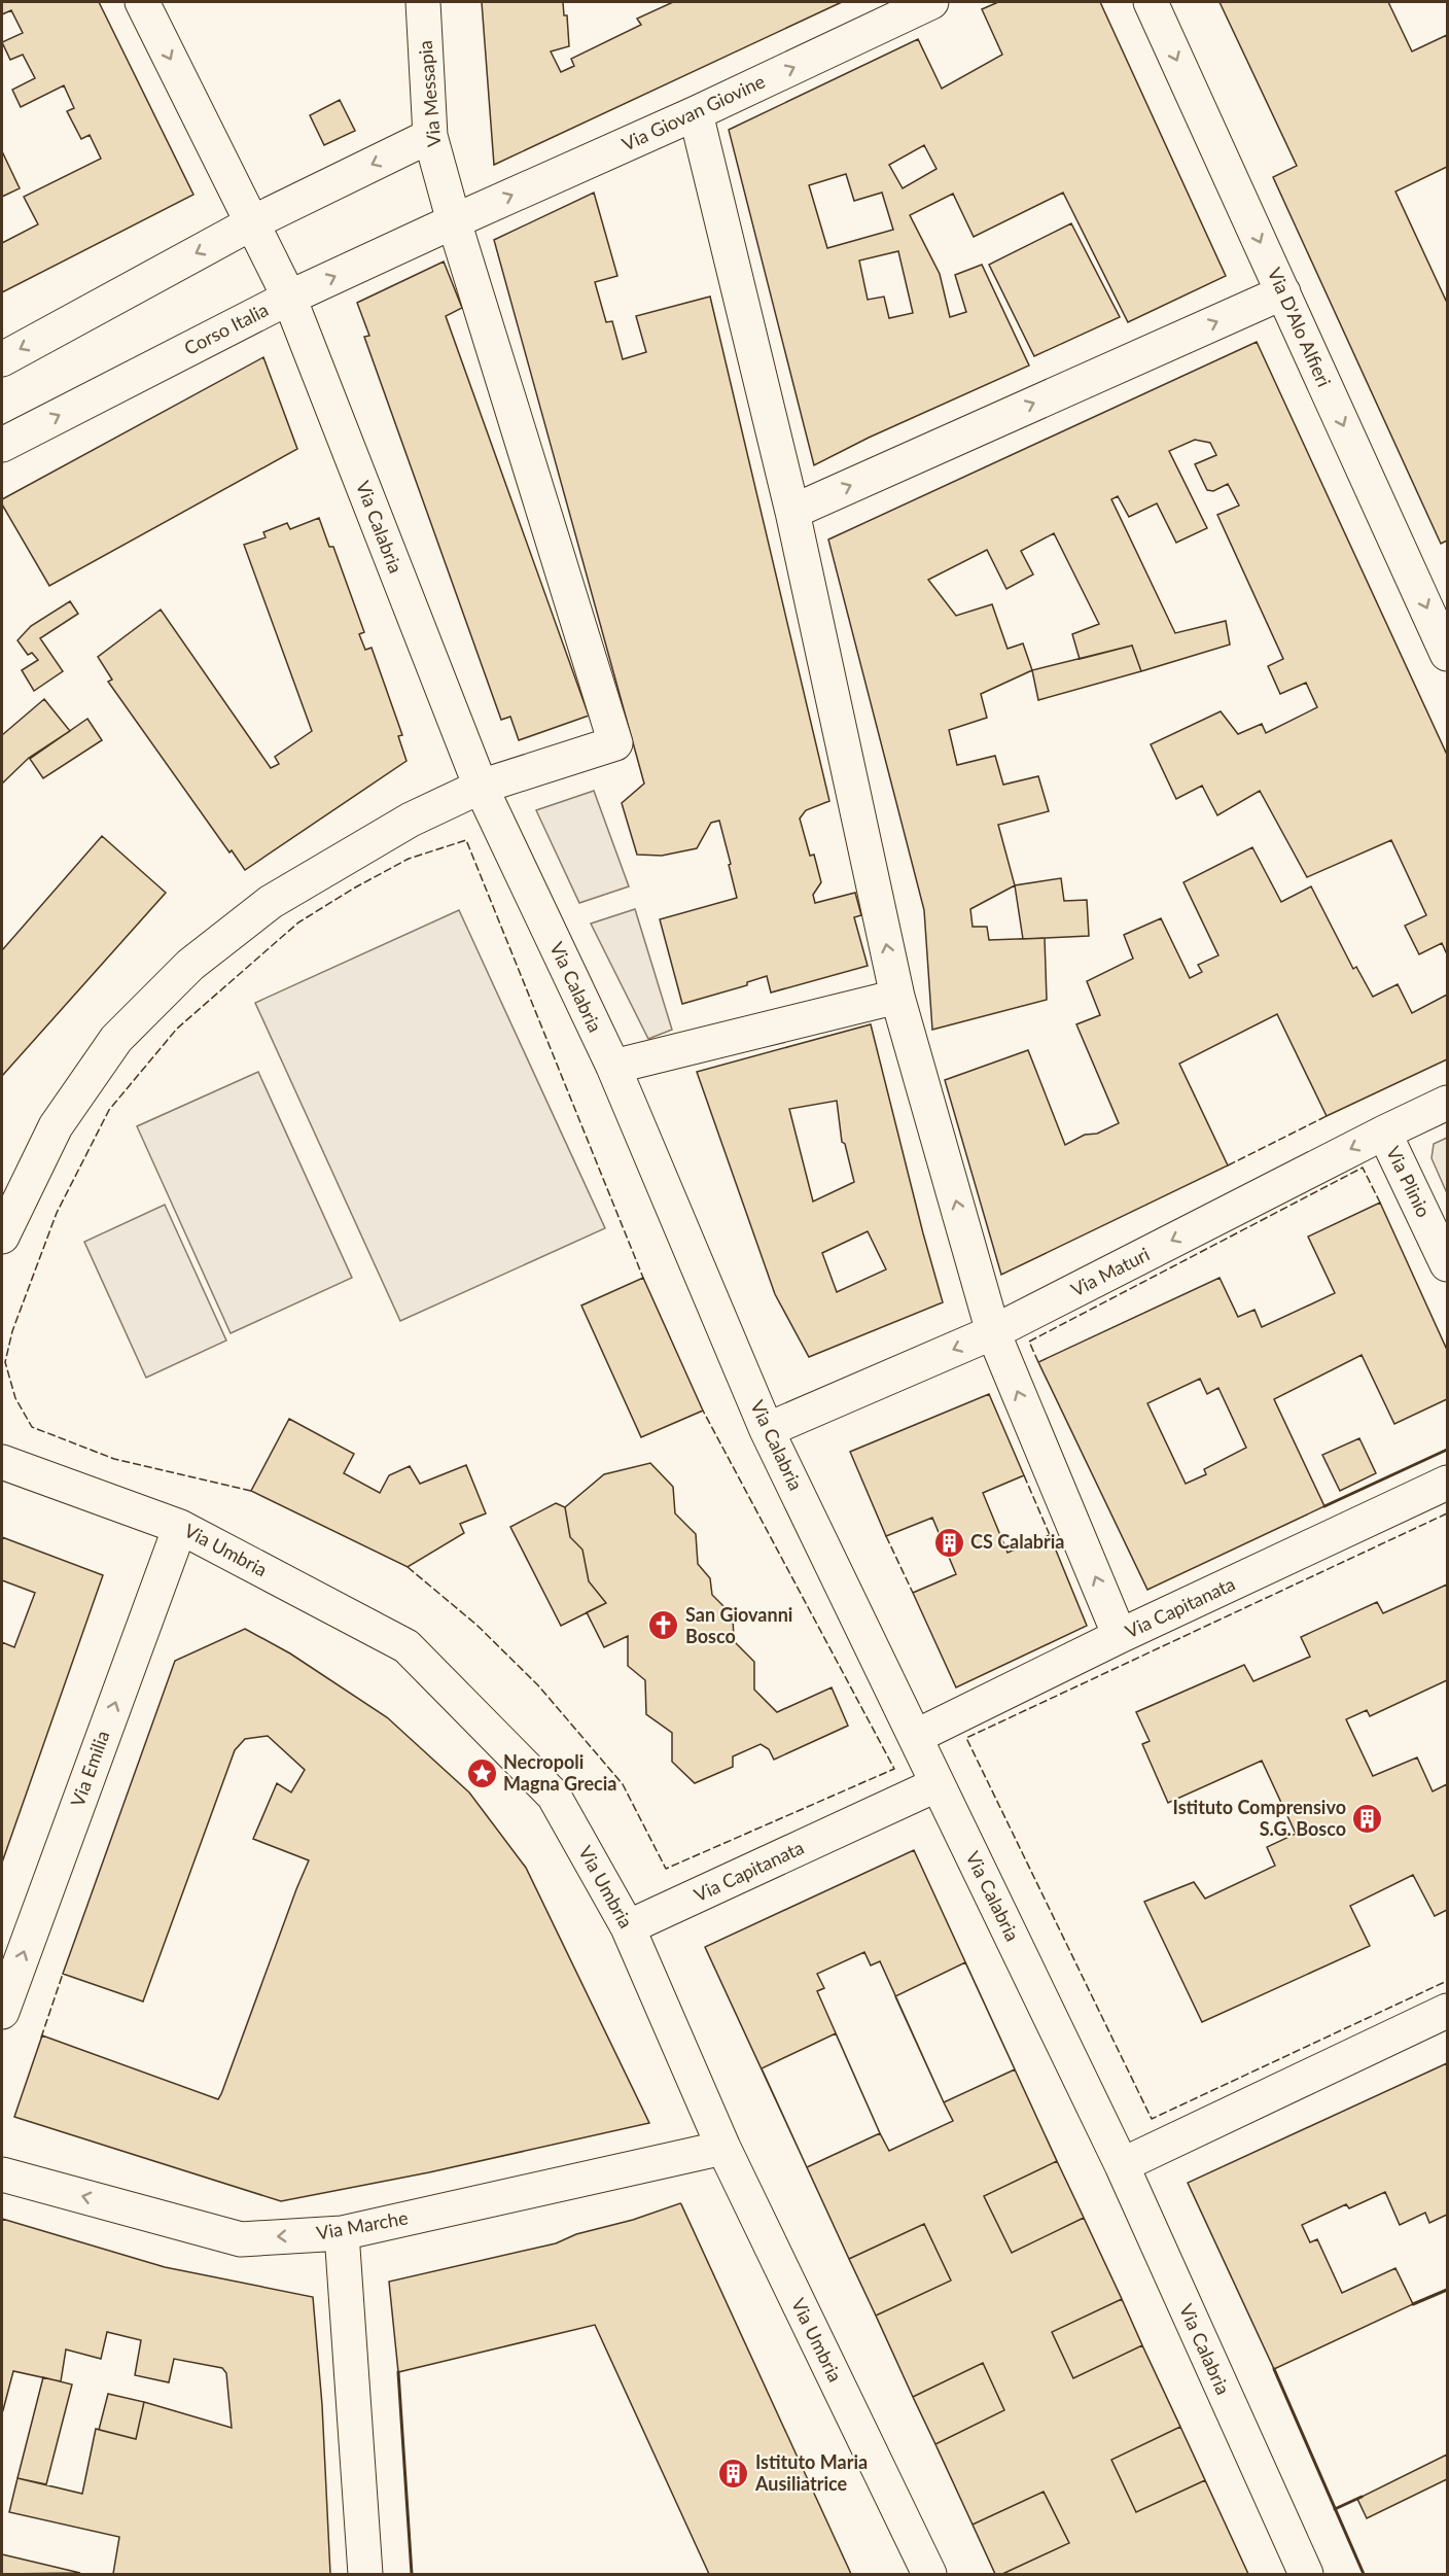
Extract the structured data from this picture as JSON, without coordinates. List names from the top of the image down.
{
  "streets": {
    "street": [
      "Via Messapia",
      "Via Giovan Giovine",
      "Via D'Alo Alfieri",
      "Corso Italia",
      "Via Calabria",
      "Via Plinio",
      "Via Maturi",
      "Via Umbria",
      "Via Capitanata",
      "Via Emilia",
      "Via Marche"
    ]
  },
  "crossings": [
    ["Via Messapia", "Via Giovan Giovine"],
    ["Via Messapia", "Corso Italia"],
    ["Via Messapia", "Via Calabria"],
    ["Via Giovan Giovine", "Corso Italia"],
    ["Corso Italia", "Via Calabria"],
    ["Via Calabria", "Via Maturi"],
    ["Via Calabria", "Via Capitanata"],
    ["Via Plinio", "Via Maturi"],
    ["Via Umbria", "Via Capitanata"],
    ["Via Umbria", "Via Emilia"],
    ["Via Umbria", "Via Marche"]
  ],
  "one_way": [
    "Via Giovan Giovine",
    "Via D'Alo Alfieri",
    "Via Maturi",
    "Via Emilia",
    "Via Marche"
  ],
  "places": {
    "building": ["CS Calabria", "Istituto Comprensivo S.G. Bosco", "Istituto Maria Ausiliatrice"],
    "church": ["San Giovanni Bosco"],
    "place": ["Necropoli Magna Grecia"]
  }
}
